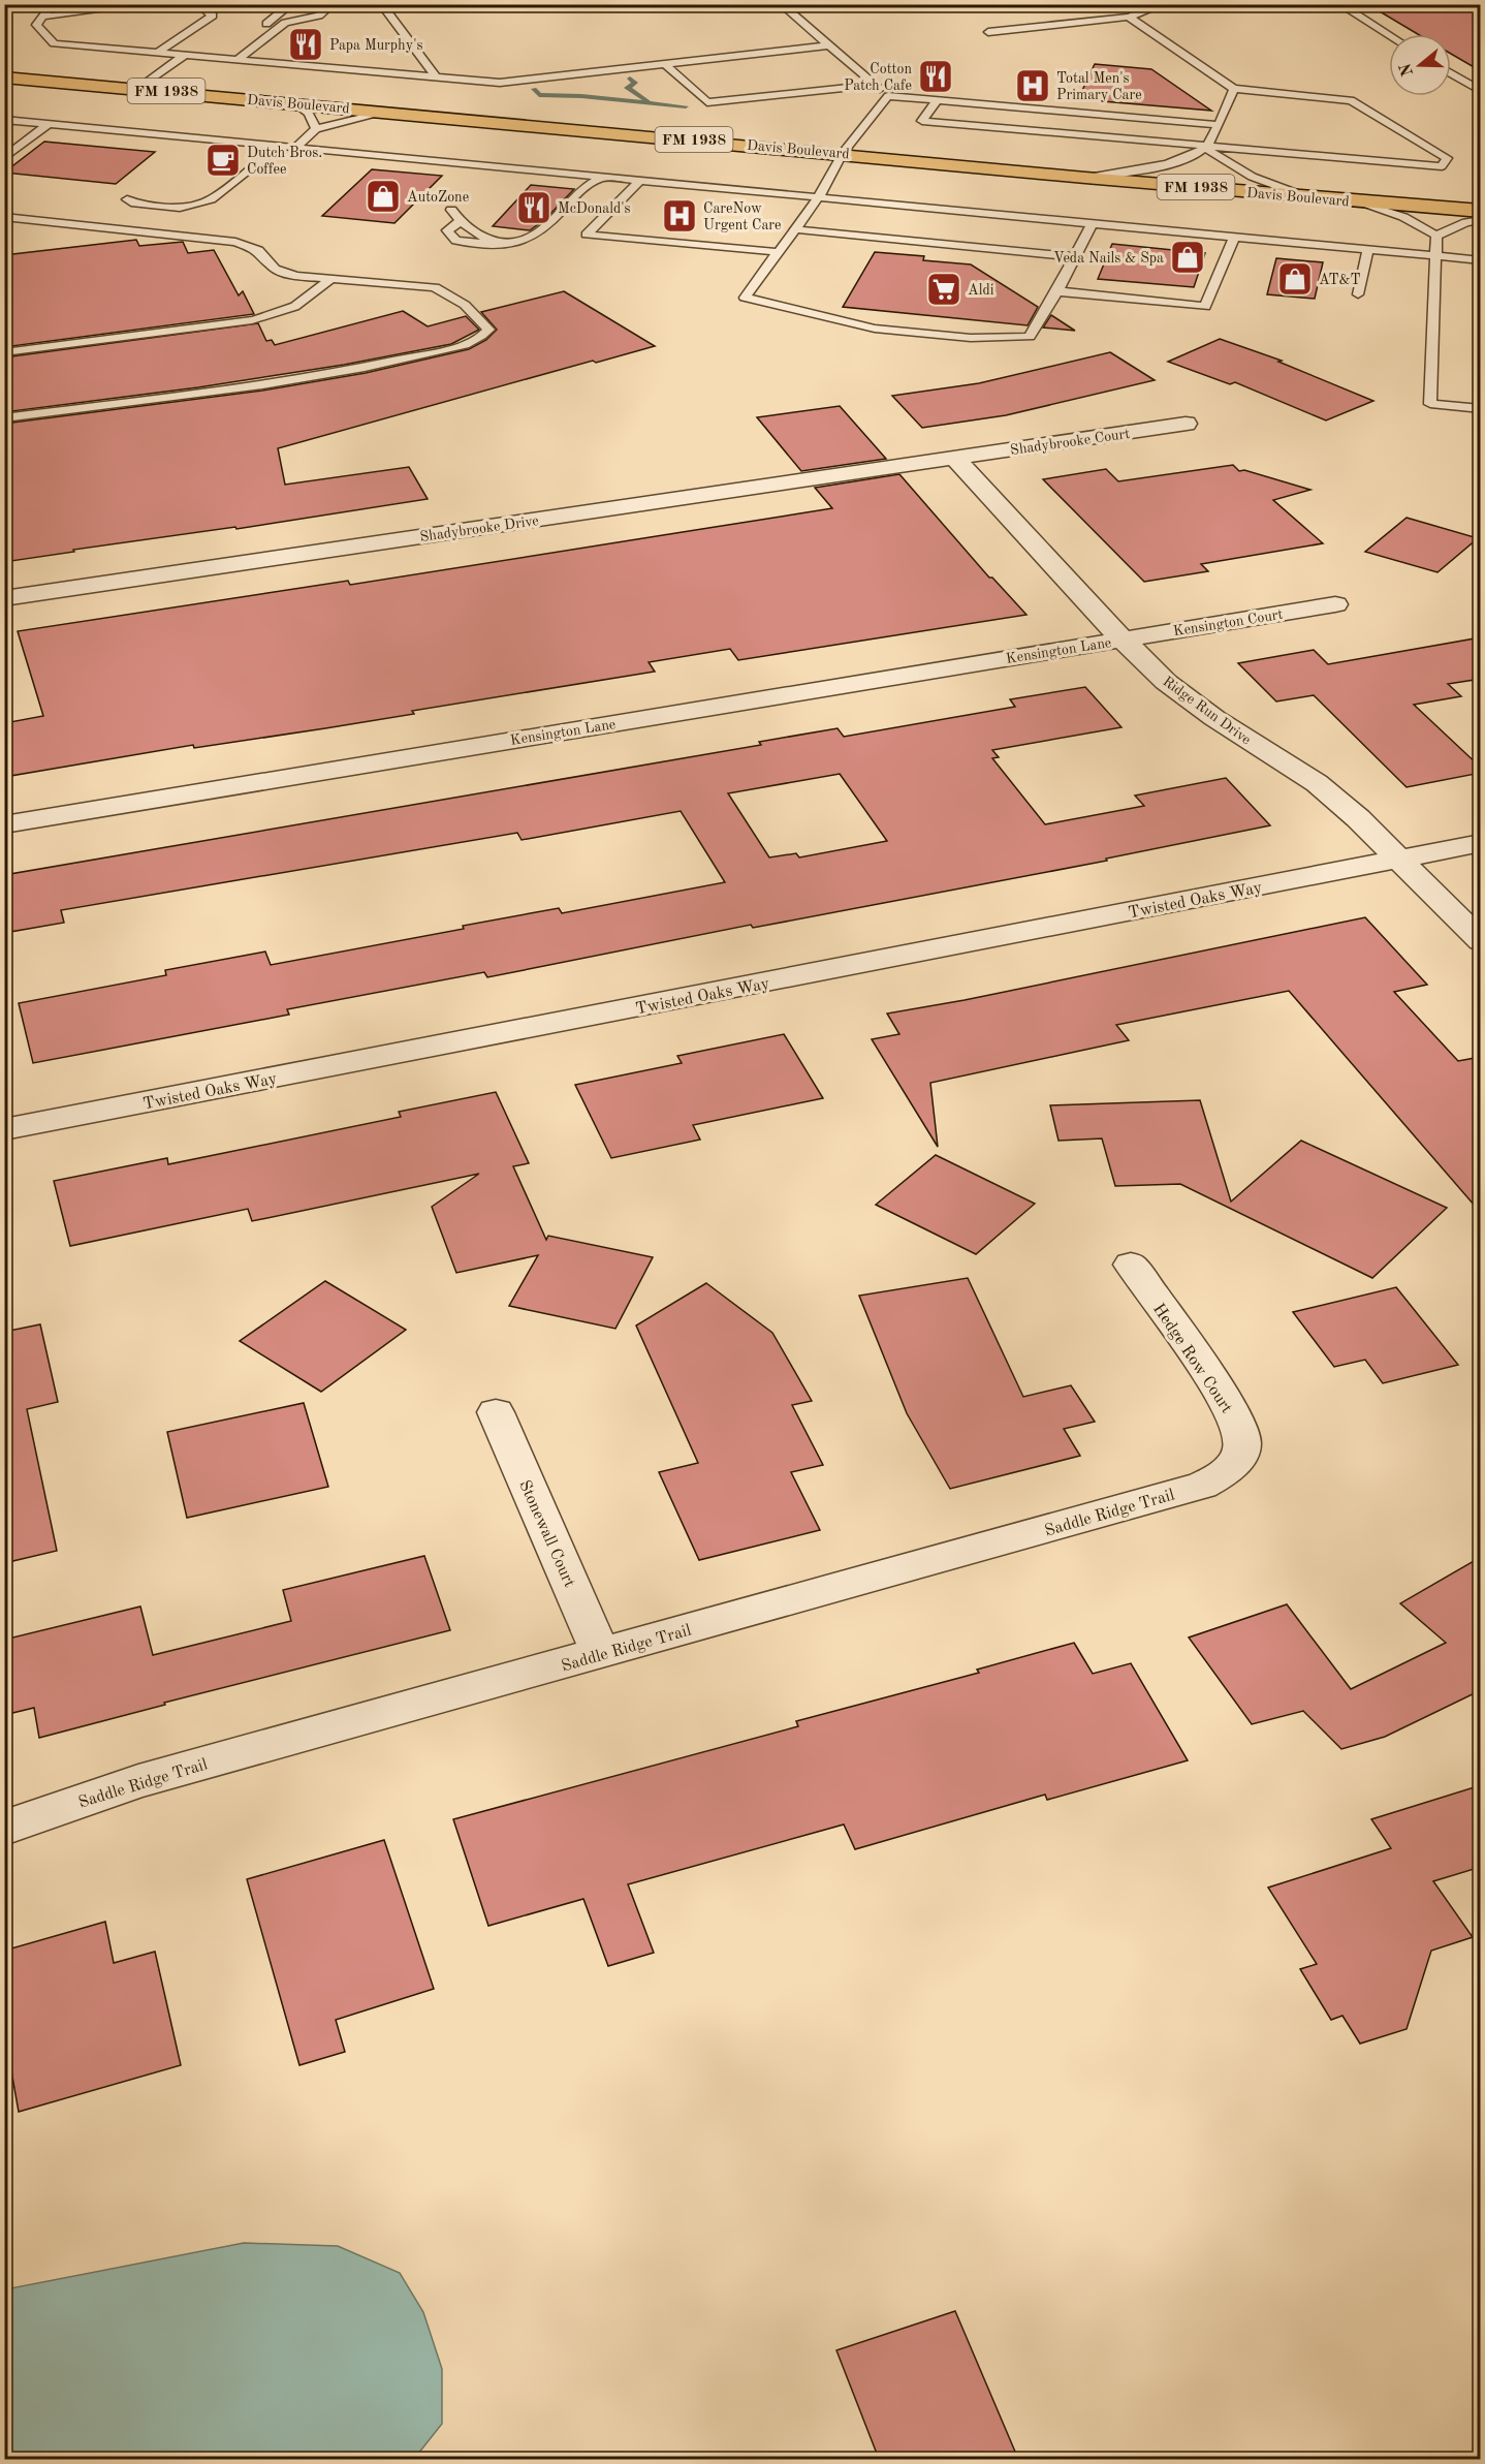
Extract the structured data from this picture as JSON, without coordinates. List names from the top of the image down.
{
  "streets": {
    "main road": ["FM 1938", "Davis Boulevard"],
    "street": [
      "Shadybrooke Court",
      "Shadybrooke Drive",
      "Kensington Court",
      "Kensington Lane",
      "Ridge Run Drive",
      "Twisted Oaks Way",
      "Hedge Row Court",
      "Saddle Ridge Trail",
      "Stonewall Court"
    ]
  },
  "crossings": [
    ["Shadybrooke Court", "Shadybrooke Drive"],
    ["Shadybrooke Court", "Ridge Run Drive"],
    ["Shadybrooke Drive", "Ridge Run Drive"],
    ["Kensington Court", "Kensington Lane"],
    ["Kensington Court", "Ridge Run Drive"],
    ["Kensington Lane", "Ridge Run Drive"],
    ["Ridge Run Drive", "Twisted Oaks Way"],
    ["Hedge Row Court", "Saddle Ridge Trail"],
    ["Saddle Ridge Trail", "Stonewall Court"]
  ],
  "places": {
    "restaurant": ["Papa Murphy's", "Cotton Patch Cafe", "McDonald's"],
    "hospital": ["Total Men's Primary Care", "CareNow Urgent Care"],
    "cafe": ["Dutch Bros. Coffee"],
    "shop": ["AutoZone", "Veda Nails & Spa", "AT&T"],
    "supermarket": ["Aldi"]
  },
  "north": "left"
}
